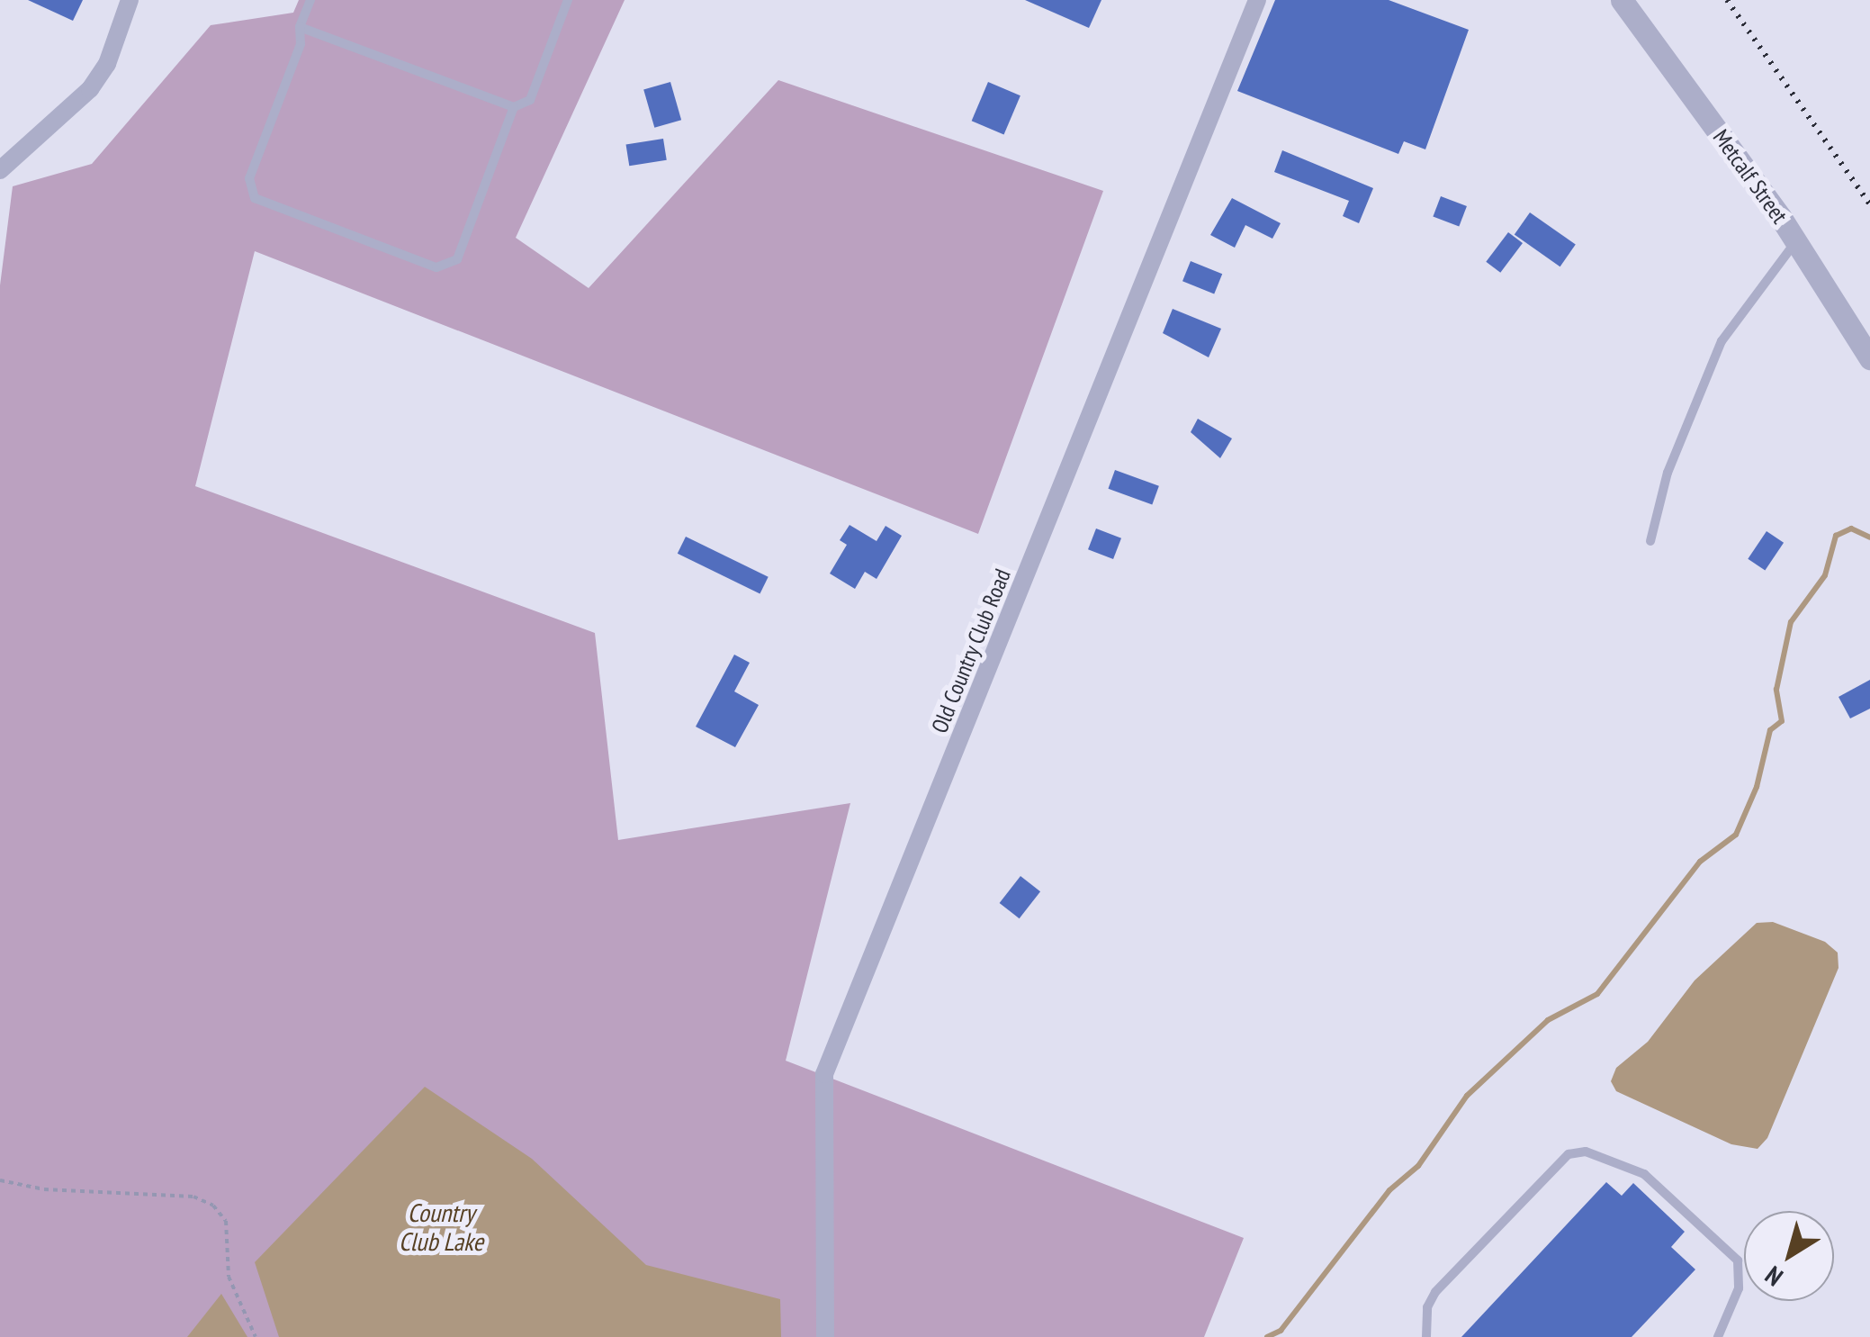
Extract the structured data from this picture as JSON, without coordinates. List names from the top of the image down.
{
  "streets": {
    "street": ["Metcalf Street", "Old Country Club Road"]
  },
  "water": ["Country Club Lake"],
  "north": "bottom left"
}
